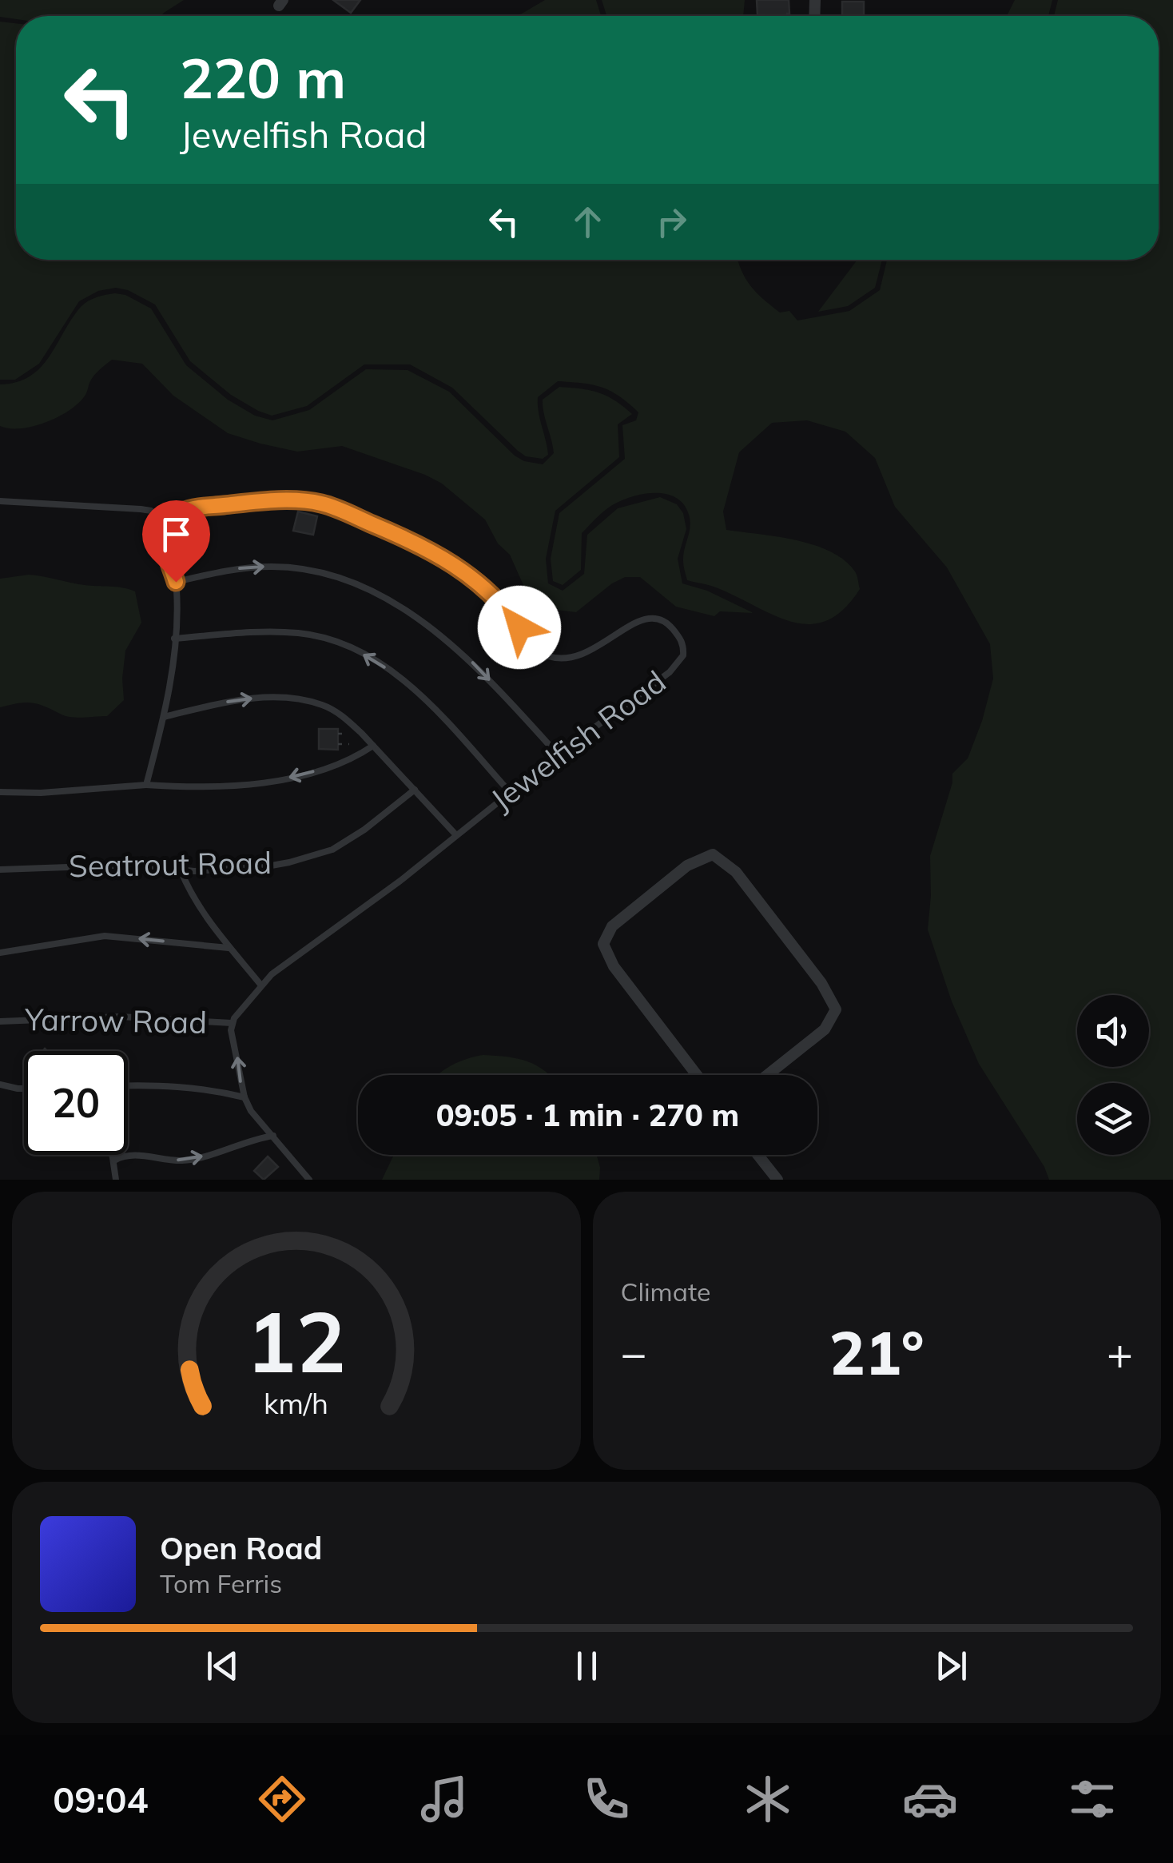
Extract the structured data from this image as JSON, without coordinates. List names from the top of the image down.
{
  "streets": {
    "lane": ["Jewelfish Road", "Seatrout Road", "Yarrow Road"]
  },
  "crossings": [
    ["Jewelfish Road", "Yarrow Road"]
  ],
  "page": {
    "turn": ["220 m", "Jewelfish Road"],
    "limit": "20",
    "trip": "09:05 · 1 min · 270 m",
    "tile": "Climate",
    "heat": ["−", "21°", "+"],
    "song": ["Open Road", "Tom Ferris"],
    "tabs": "09:04",
    "gauge": ["12", "km/h"]
  }
}
